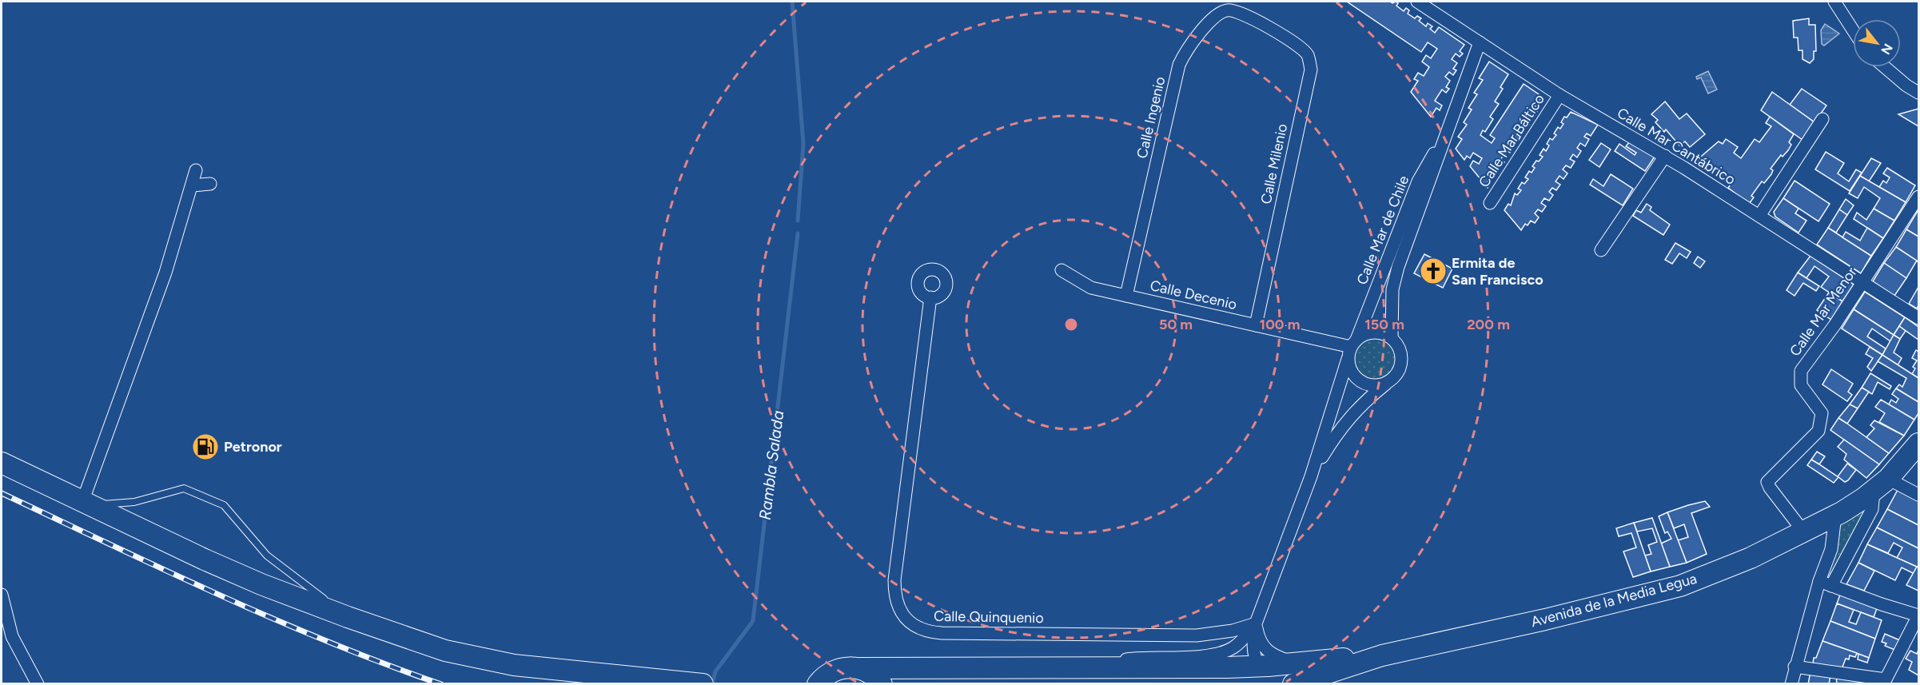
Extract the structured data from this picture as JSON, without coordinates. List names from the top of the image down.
{
  "streets": {
    "main road": ["Avenida de la Media Legua"],
    "street": [
      "Calle Ingenio",
      "Calle Mar Báltico",
      "Calle Mar Cantábrico",
      "Calle Milenio",
      "Calle Mar de Chile",
      "Calle Decenio",
      "Calle Mar Menor",
      "Calle Quinquenio"
    ]
  },
  "crossings": [
    ["Calle Ingenio", "Calle Milenio"],
    ["Calle Ingenio", "Calle Decenio"],
    ["Calle Mar Báltico", "Calle Mar Cantábrico"],
    ["Calle Mar Cantábrico", "Calle Mar de Chile"],
    ["Calle Mar Cantábrico", "Calle Mar Menor"],
    ["Calle Milenio", "Calle Decenio"],
    ["Calle Mar de Chile", "Calle Decenio"],
    ["Calle Mar de Chile", "Calle Quinquenio"],
    ["Calle Mar Menor", "Avenida de la Media Legua"]
  ],
  "water": ["Rambla Salada"],
  "places": {
    "church": ["Ermita de San Francisco"],
    "fuel station": ["Petronor"]
  },
  "north": "bottom right",
  "rings": [
    "50 m",
    "100 m",
    "150 m",
    "200 m"
  ]
}
